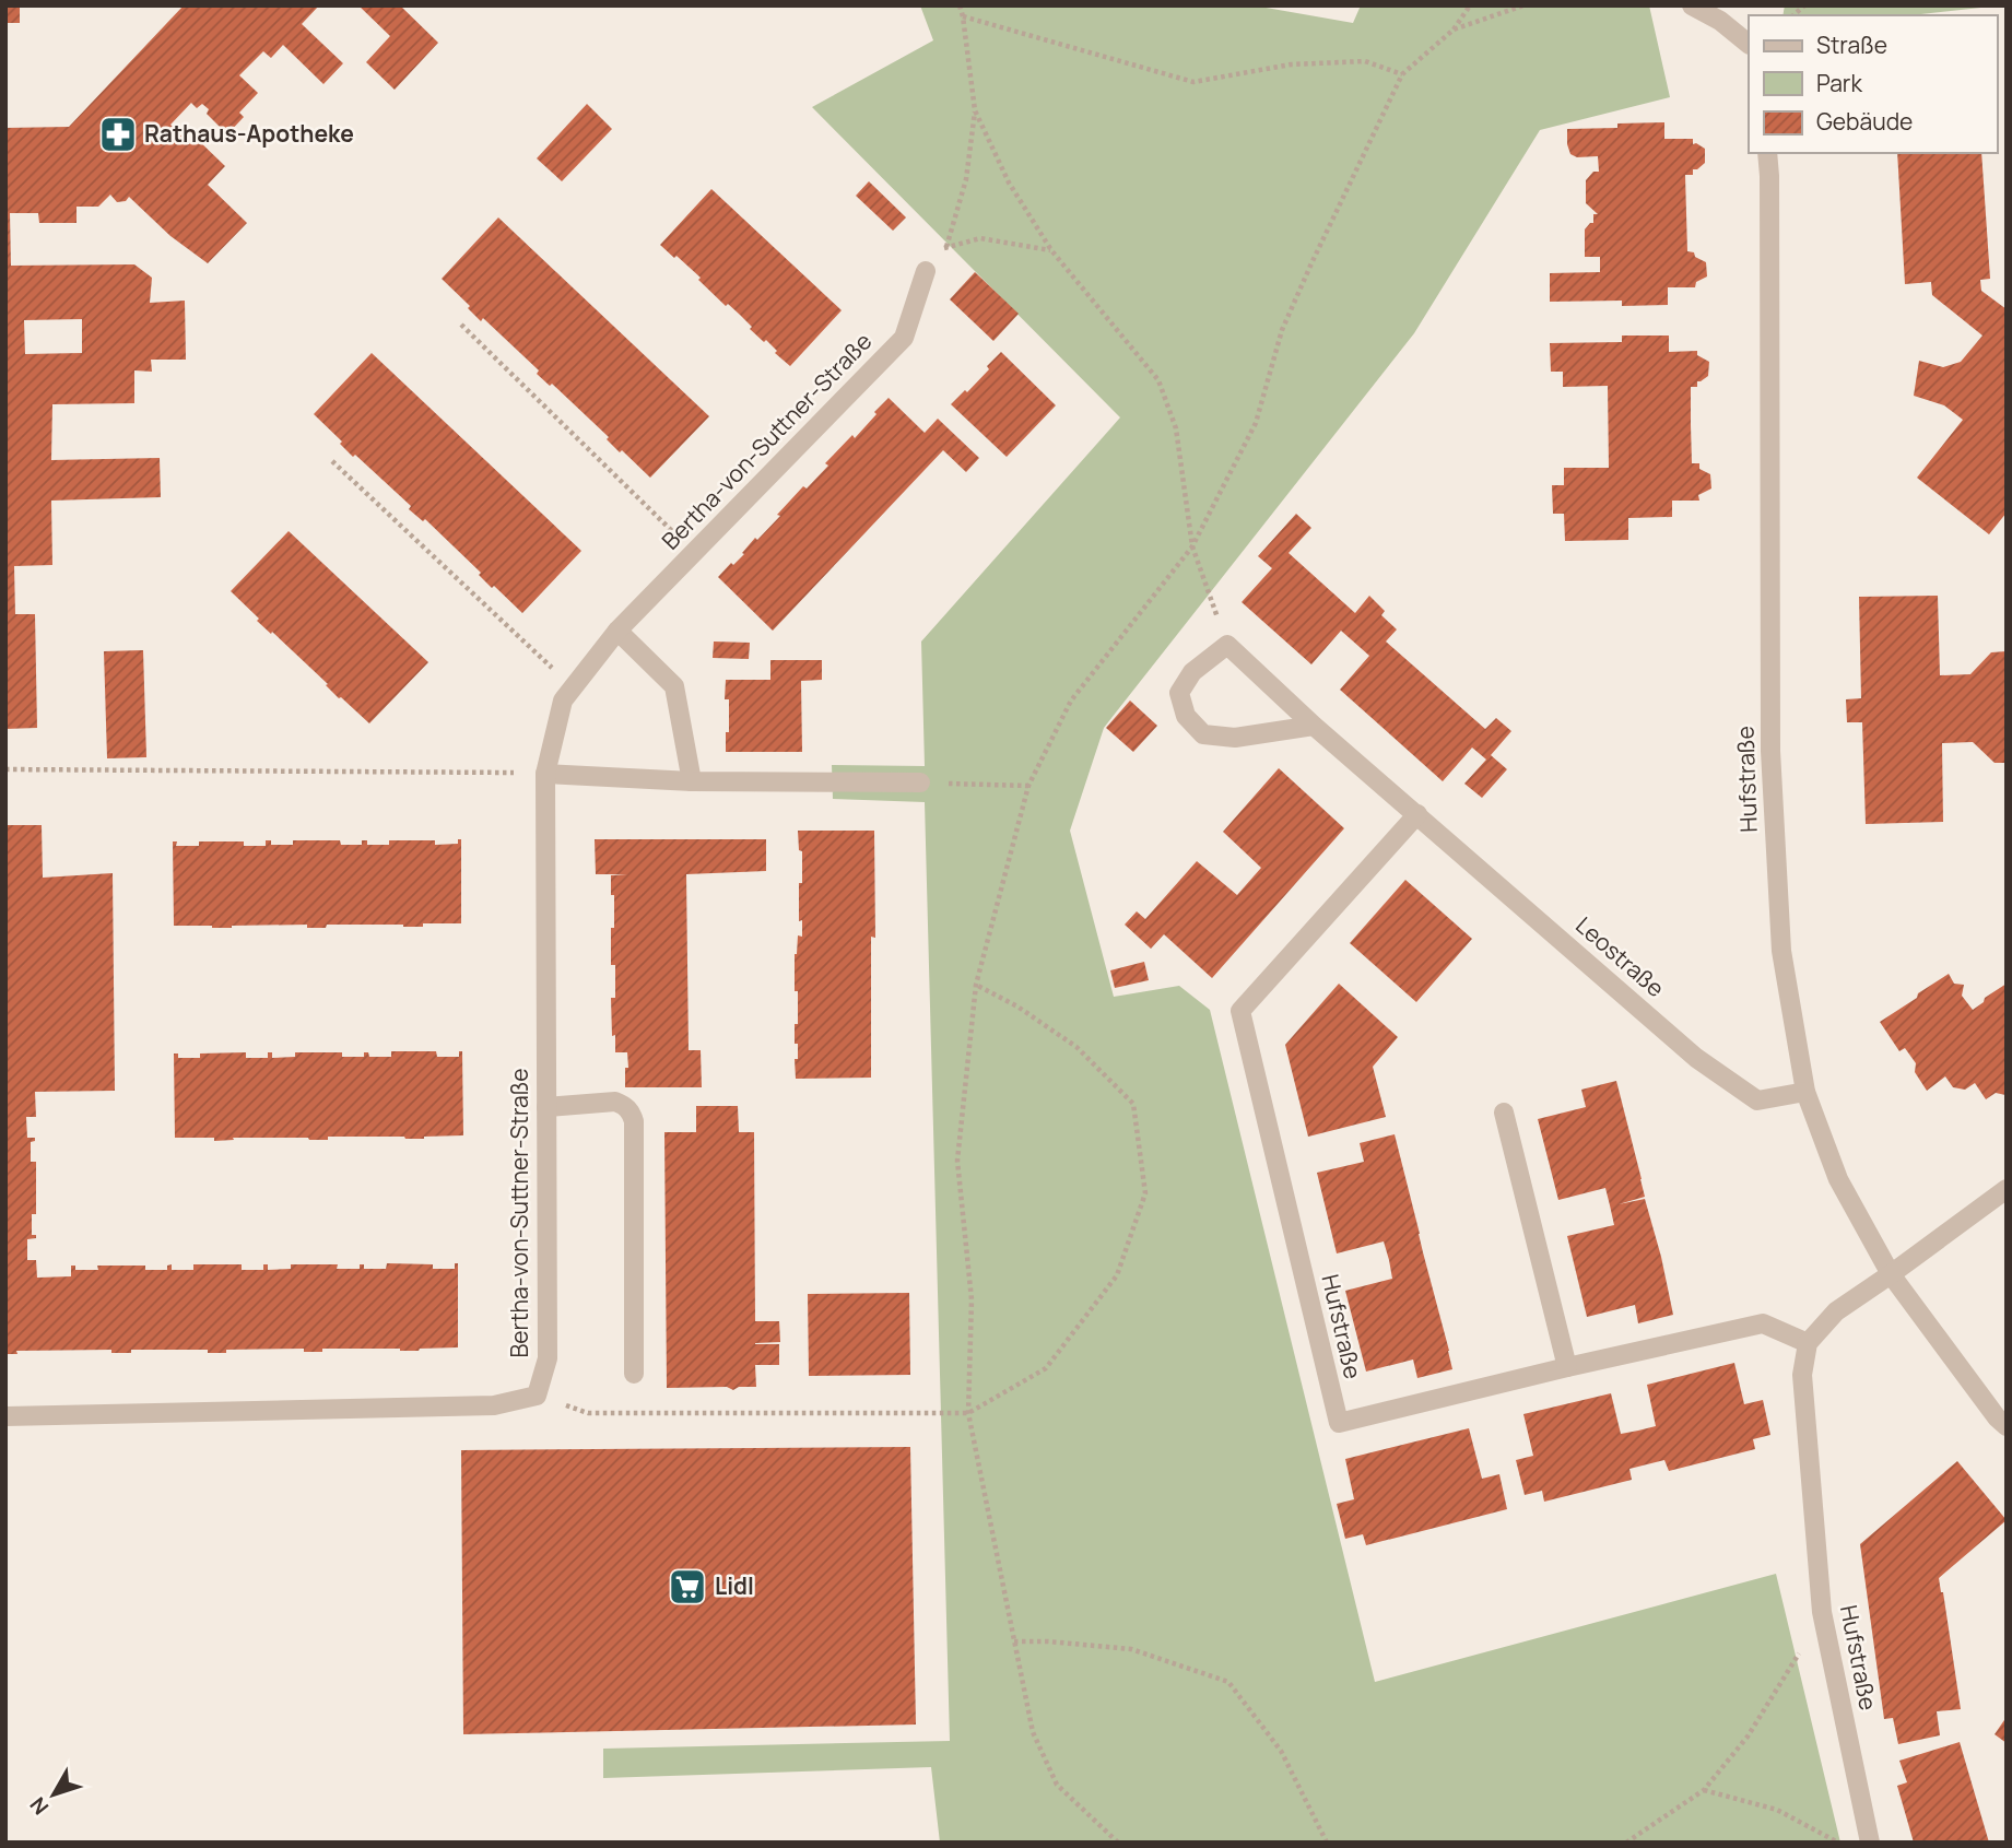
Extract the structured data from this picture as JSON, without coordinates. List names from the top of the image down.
{
  "streets": {
    "street": ["Bertha-von-Suttner-Straße", "Hufstraße", "Leostraße"]
  },
  "crossings": [
    ["Hufstraße", "Leostraße"]
  ],
  "places": {
    "pharmacy": ["Rathaus-Apotheke"],
    "supermarket": ["Lidl"]
  },
  "legend": ["Straße", "Park", "Gebäude"],
  "north": "bottom left"
}
